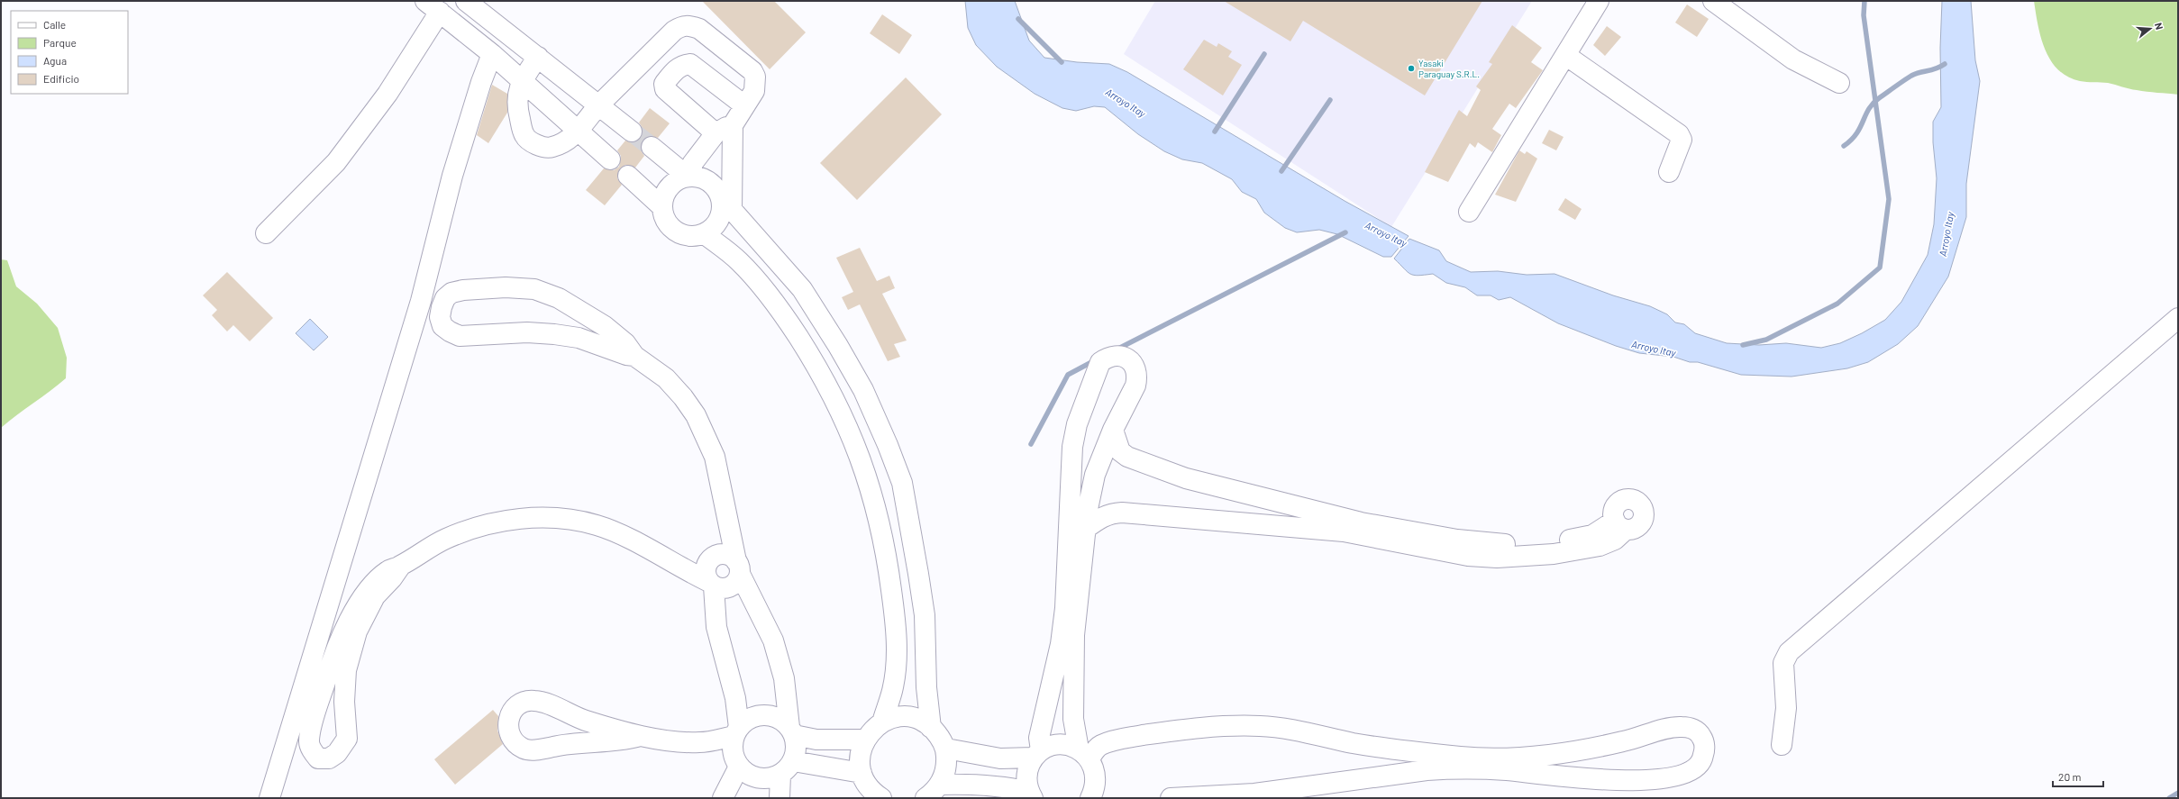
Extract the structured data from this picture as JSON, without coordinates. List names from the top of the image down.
{
  "water": ["Arroyo Itay"],
  "places": ["Yasaki Paraguay S.R.L."],
  "legend": [
    "Calle",
    "Parque",
    "Agua",
    "Edificio"
  ],
  "scale_bar": "20 m",
  "north": "right"
}
